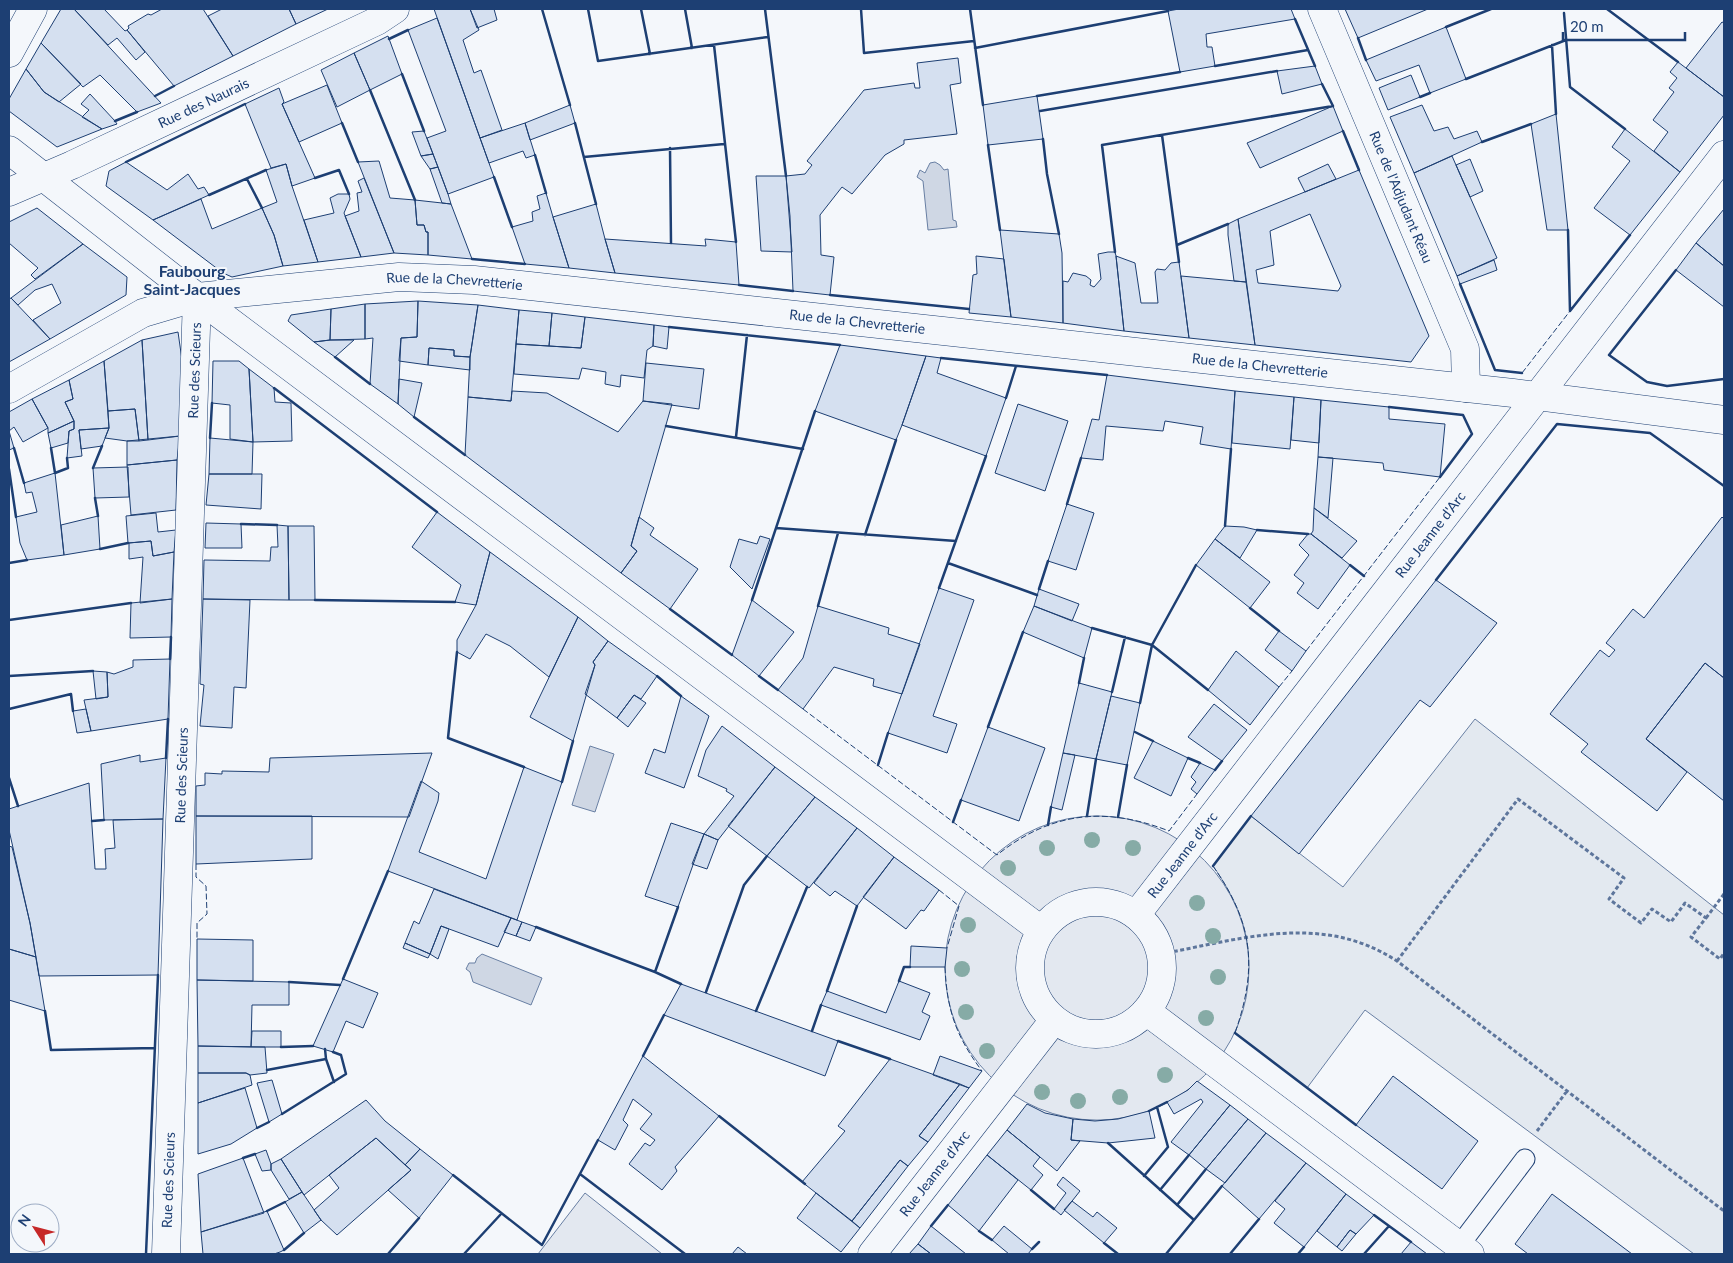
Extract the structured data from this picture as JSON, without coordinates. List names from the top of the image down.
{
  "streets": {
    "street": [
      "Rue des Naurais",
      "Rue de l'Adjudant Réau",
      "Rue de la Chevretterie",
      "Rue des Scieurs",
      "Rue Jeanne d'Arc"
    ]
  },
  "crossings": [
    ["Rue de l'Adjudant Réau", "Rue de la Chevretterie"],
    ["Rue de la Chevretterie", "Rue des Scieurs"],
    ["Rue de la Chevretterie", "Rue Jeanne d'Arc"]
  ],
  "districts": ["Faubourg Saint-Jacques"],
  "scale_bar": "20 m",
  "north": "top left"
}
